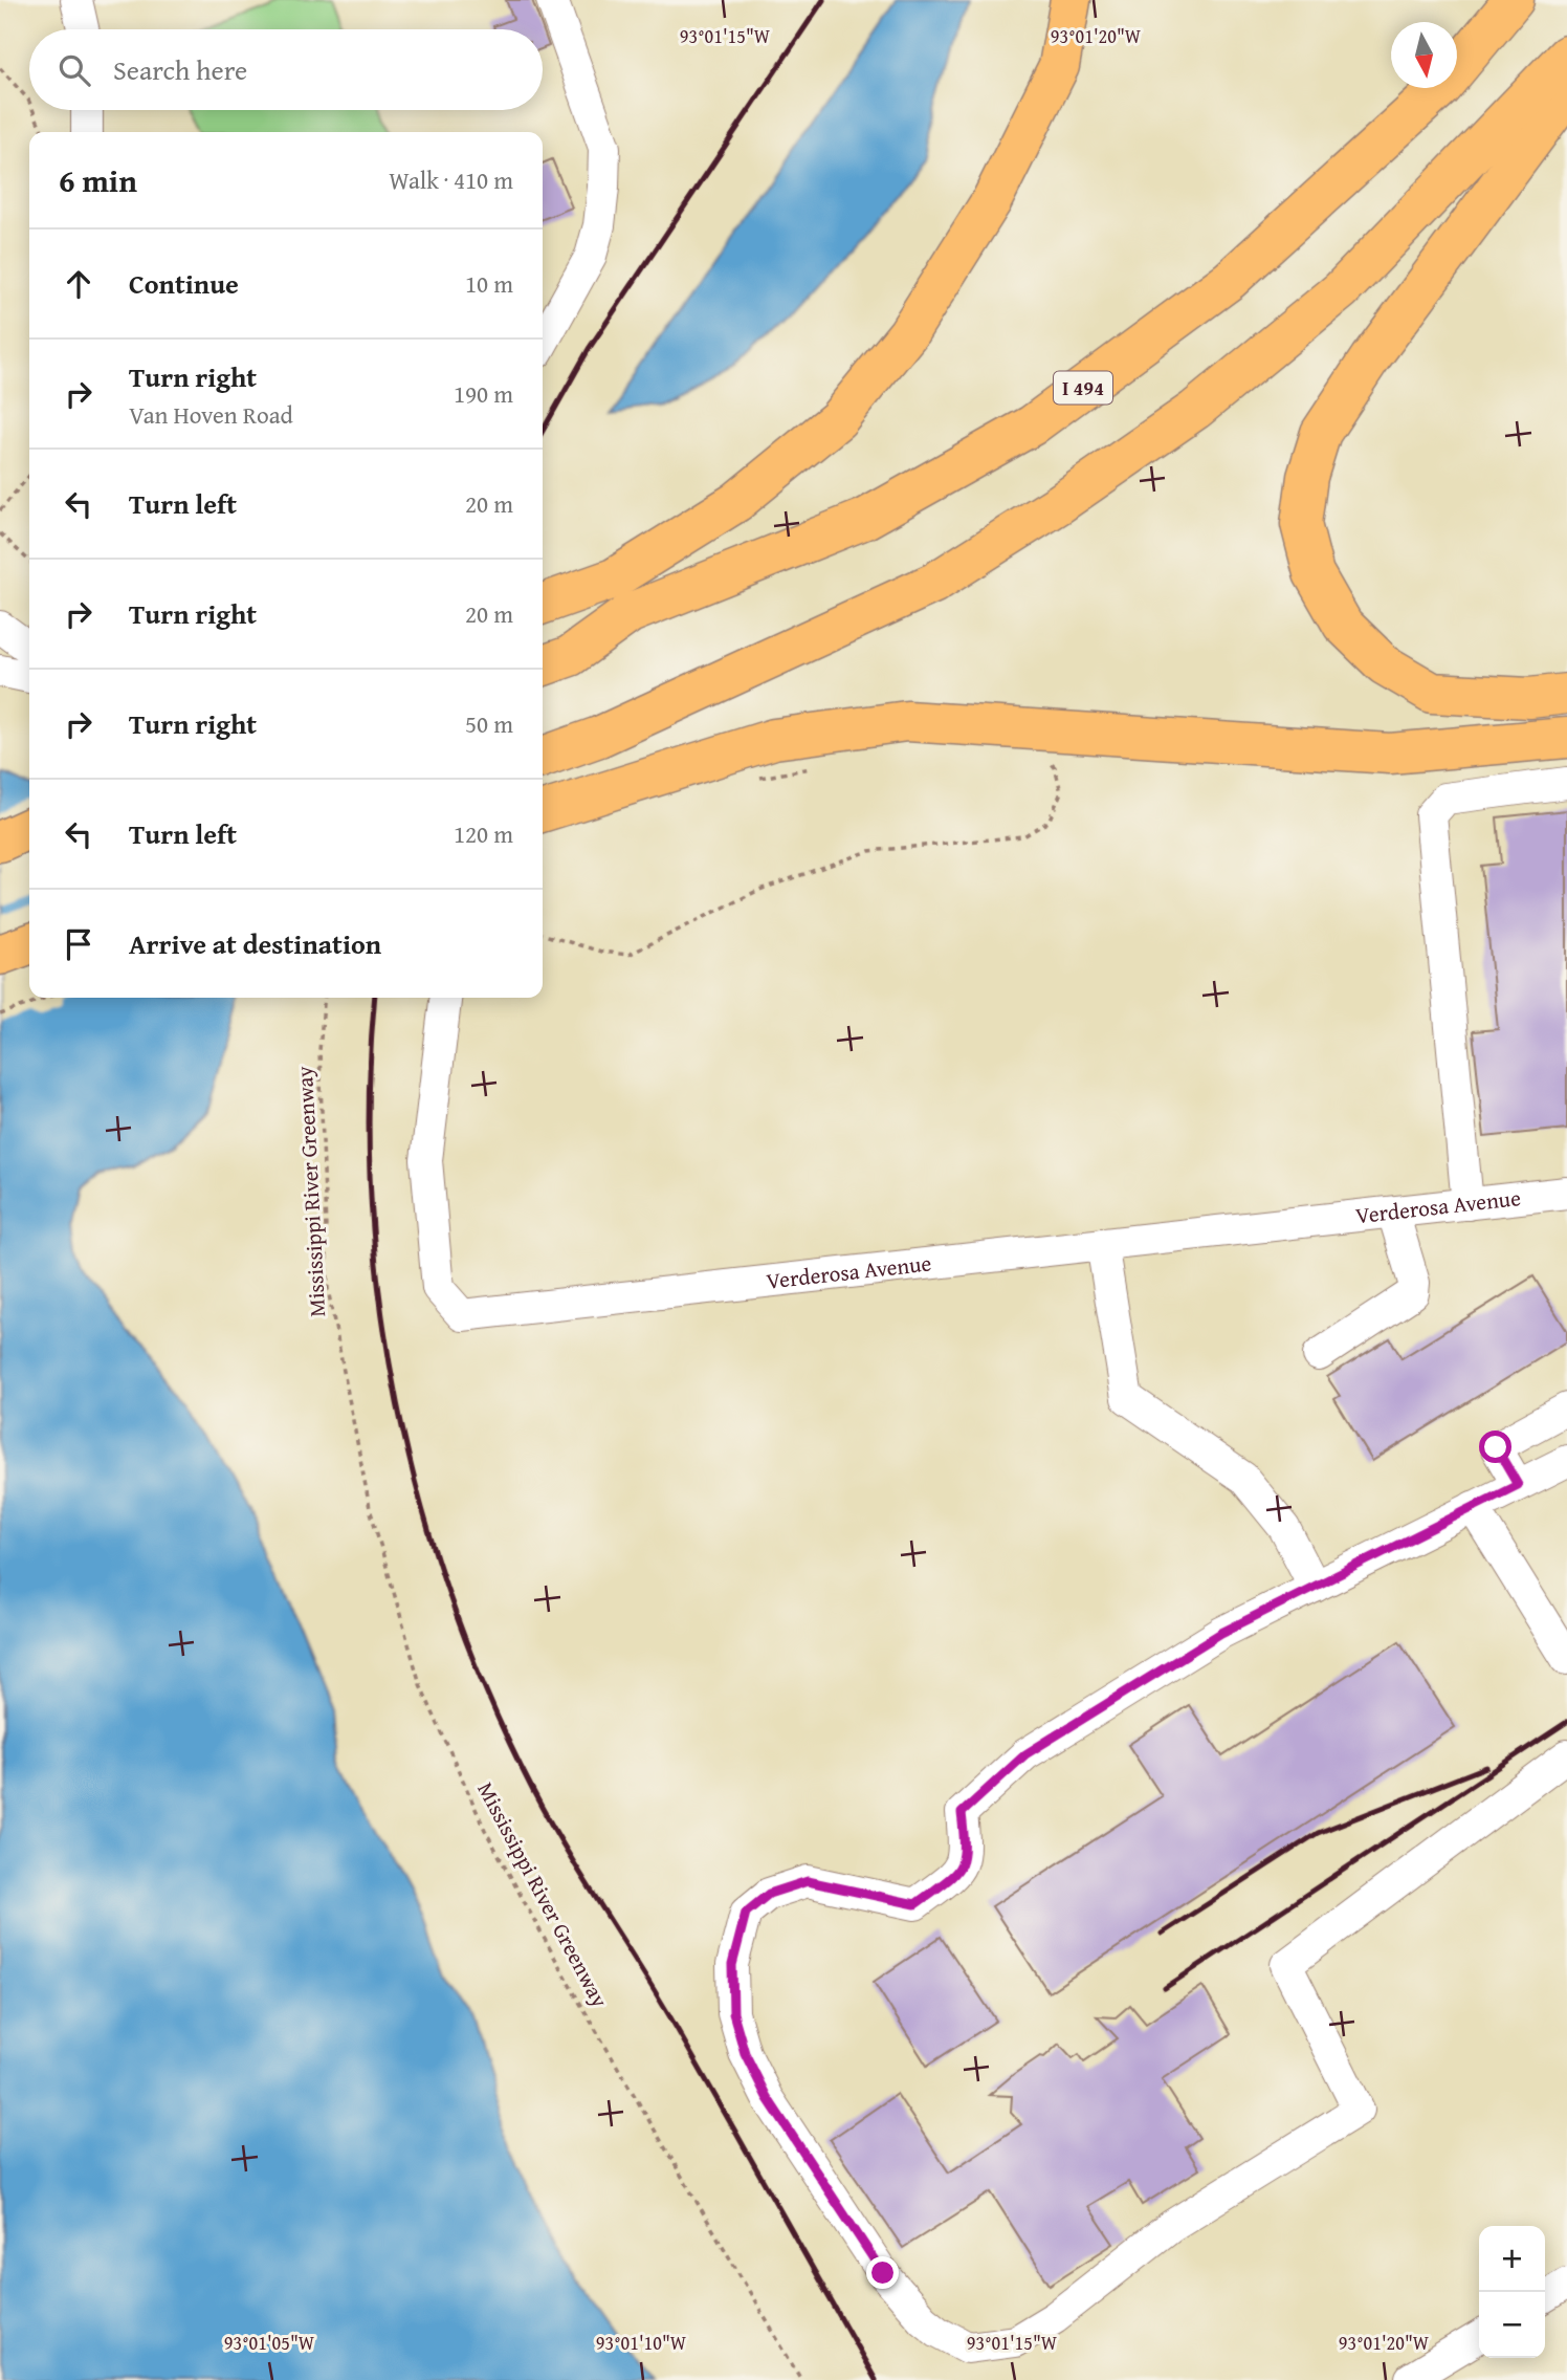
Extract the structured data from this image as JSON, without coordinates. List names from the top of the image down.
{
  "streets": {
    "highway": ["I 494"],
    "street": ["Verderosa Avenue"],
    "path": ["Mississippi River Greenway"]
  },
  "north": "bottom",
  "page": {
    "search": "Search here",
    "heading": ["6 min", "Walk · 410 m"],
    "list": [
      ["Continue", "10 m"],
      ["Turn right", "Van Hoven Road", "190 m"],
      ["Turn left", "20 m"],
      ["Turn right", "20 m"],
      ["Turn right", "50 m"],
      ["Turn left", "120 m"],
      "Arrive at destination"
    ],
    "map_buttons": ["+", "−"]
  },
  "coordinates": [
    "93°01'15\"W",
    "93°01'20\"W",
    "93°01'05\"W",
    "93°01'10\"W"
  ]
}
